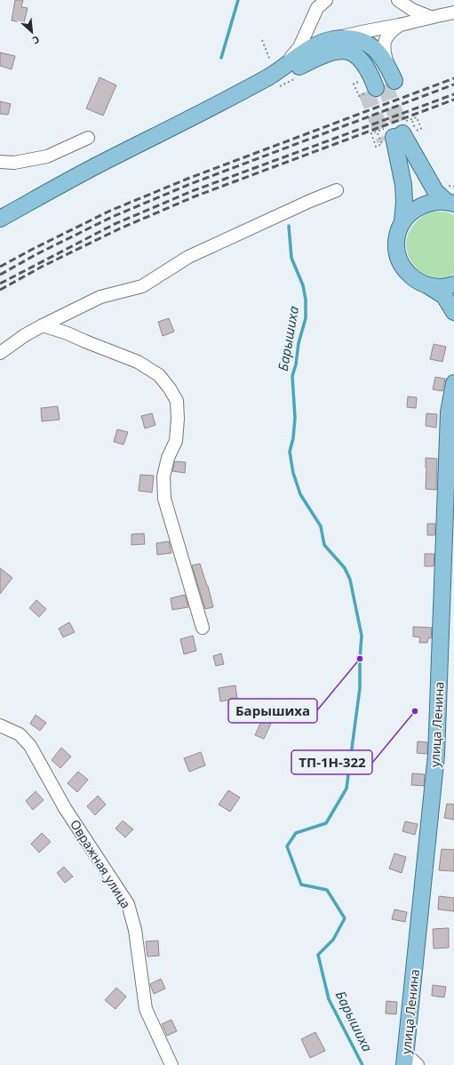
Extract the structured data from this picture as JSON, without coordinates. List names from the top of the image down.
{
  "streets": {
    "main road": ["улица Ленина"],
    "street": ["Овражная улица"]
  },
  "water": ["Барышиха"],
  "places": ["Барышиха", "ТП-1Н-322"],
  "north": "bottom right"
}
